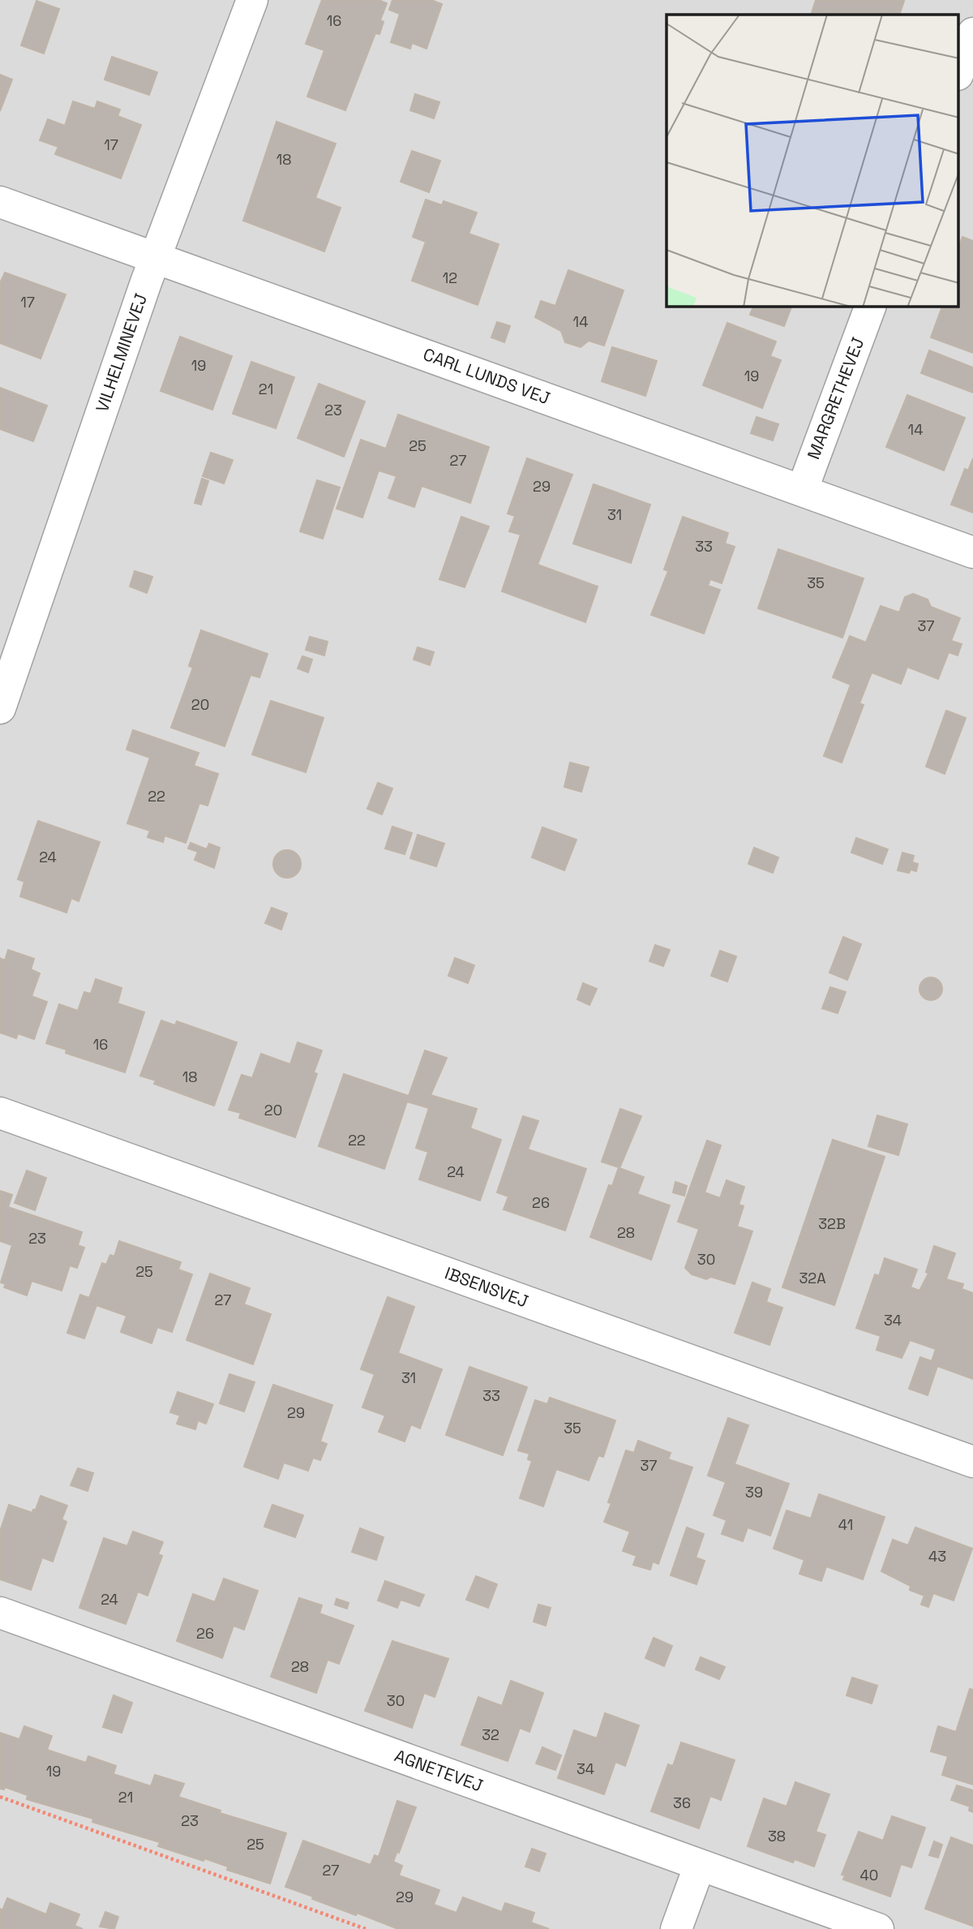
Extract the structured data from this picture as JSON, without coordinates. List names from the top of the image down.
{
  "streets": {
    "street": [
      "VILHELMINEVEJ",
      "CARL LUNDS VEJ",
      "MARGRETHEVEJ",
      "IBSENSVEJ",
      "AGNETEVEJ"
    ]
  },
  "crossings": [
    ["VILHELMINEVEJ", "CARL LUNDS VEJ"],
    ["CARL LUNDS VEJ", "MARGRETHEVEJ"]
  ],
  "house_numbers": [
    "16",
    "17",
    "18",
    "12",
    "17",
    "14",
    "19",
    "19",
    "21",
    "23",
    "14",
    "25",
    "27",
    "29",
    "31",
    "33",
    "35",
    "37",
    "20",
    "22",
    "24",
    "16",
    "18",
    "20",
    "22",
    "24",
    "26",
    "32B",
    "28",
    "23",
    "30",
    "25",
    "32A",
    "27",
    "34",
    "31",
    "33",
    "29",
    "35",
    "37",
    "39",
    "41",
    "43",
    "24",
    "26",
    "28",
    "30",
    "32",
    "34",
    "19",
    "21",
    "36",
    "23",
    "38",
    "25",
    "27",
    "40",
    "29"
  ]
}
